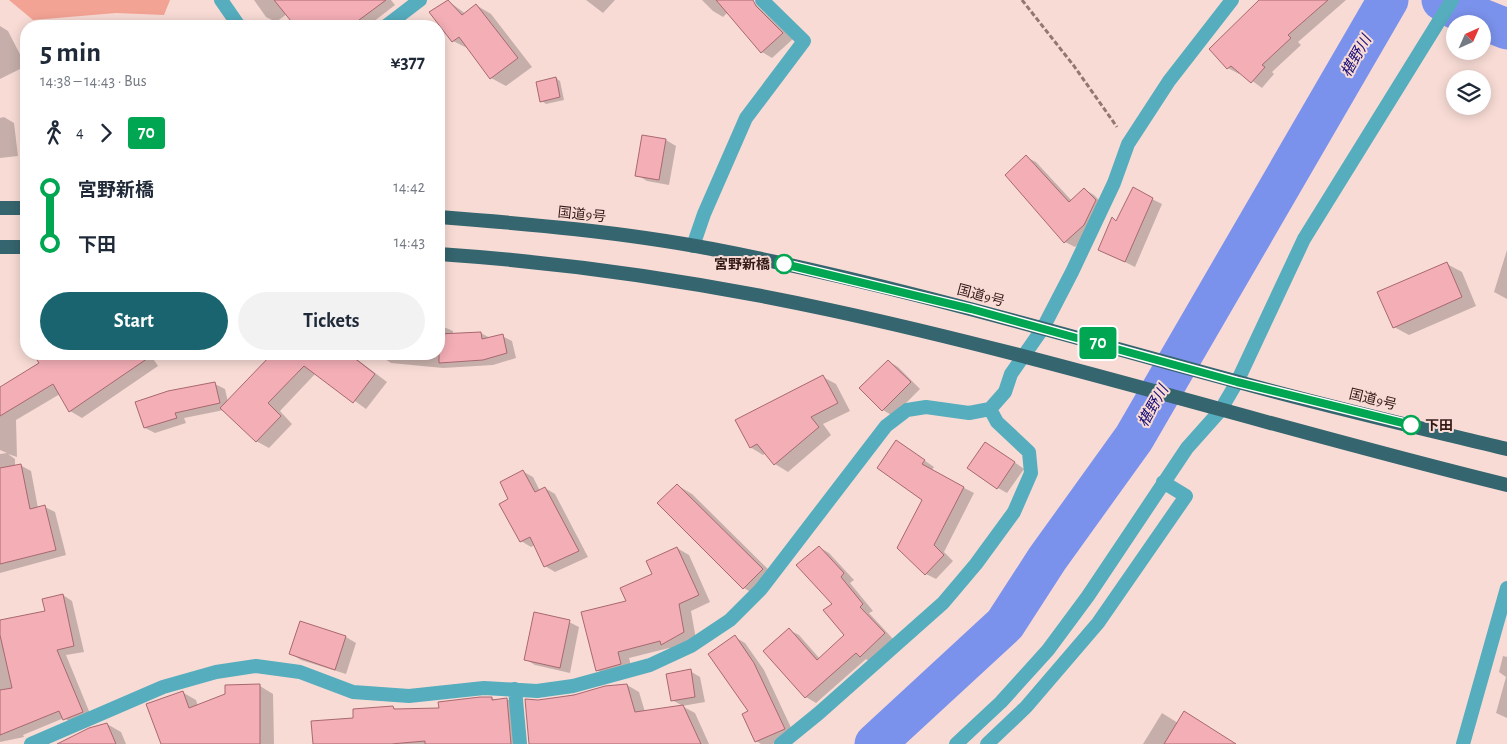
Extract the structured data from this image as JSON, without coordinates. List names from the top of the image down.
{
  "streets": {
    "highway": ["国道9号"]
  },
  "water": ["椹野川"],
  "places": ["宮野新橋", "下田"],
  "lines": ["bus line 70"],
  "north": "top right",
  "page": {
    "on_map": "70",
    "heading": ["5 min", "14:38 – 14:43 · Bus", "¥377"],
    "legs": ["4", "70"],
    "list": [
      {
        "name": "宮野新橋",
        "value": "14:42"
      },
      {
        "name": "下田",
        "value": "14:43"
      }
    ],
    "buttons": ["Start", "Tickets"]
  }
}
